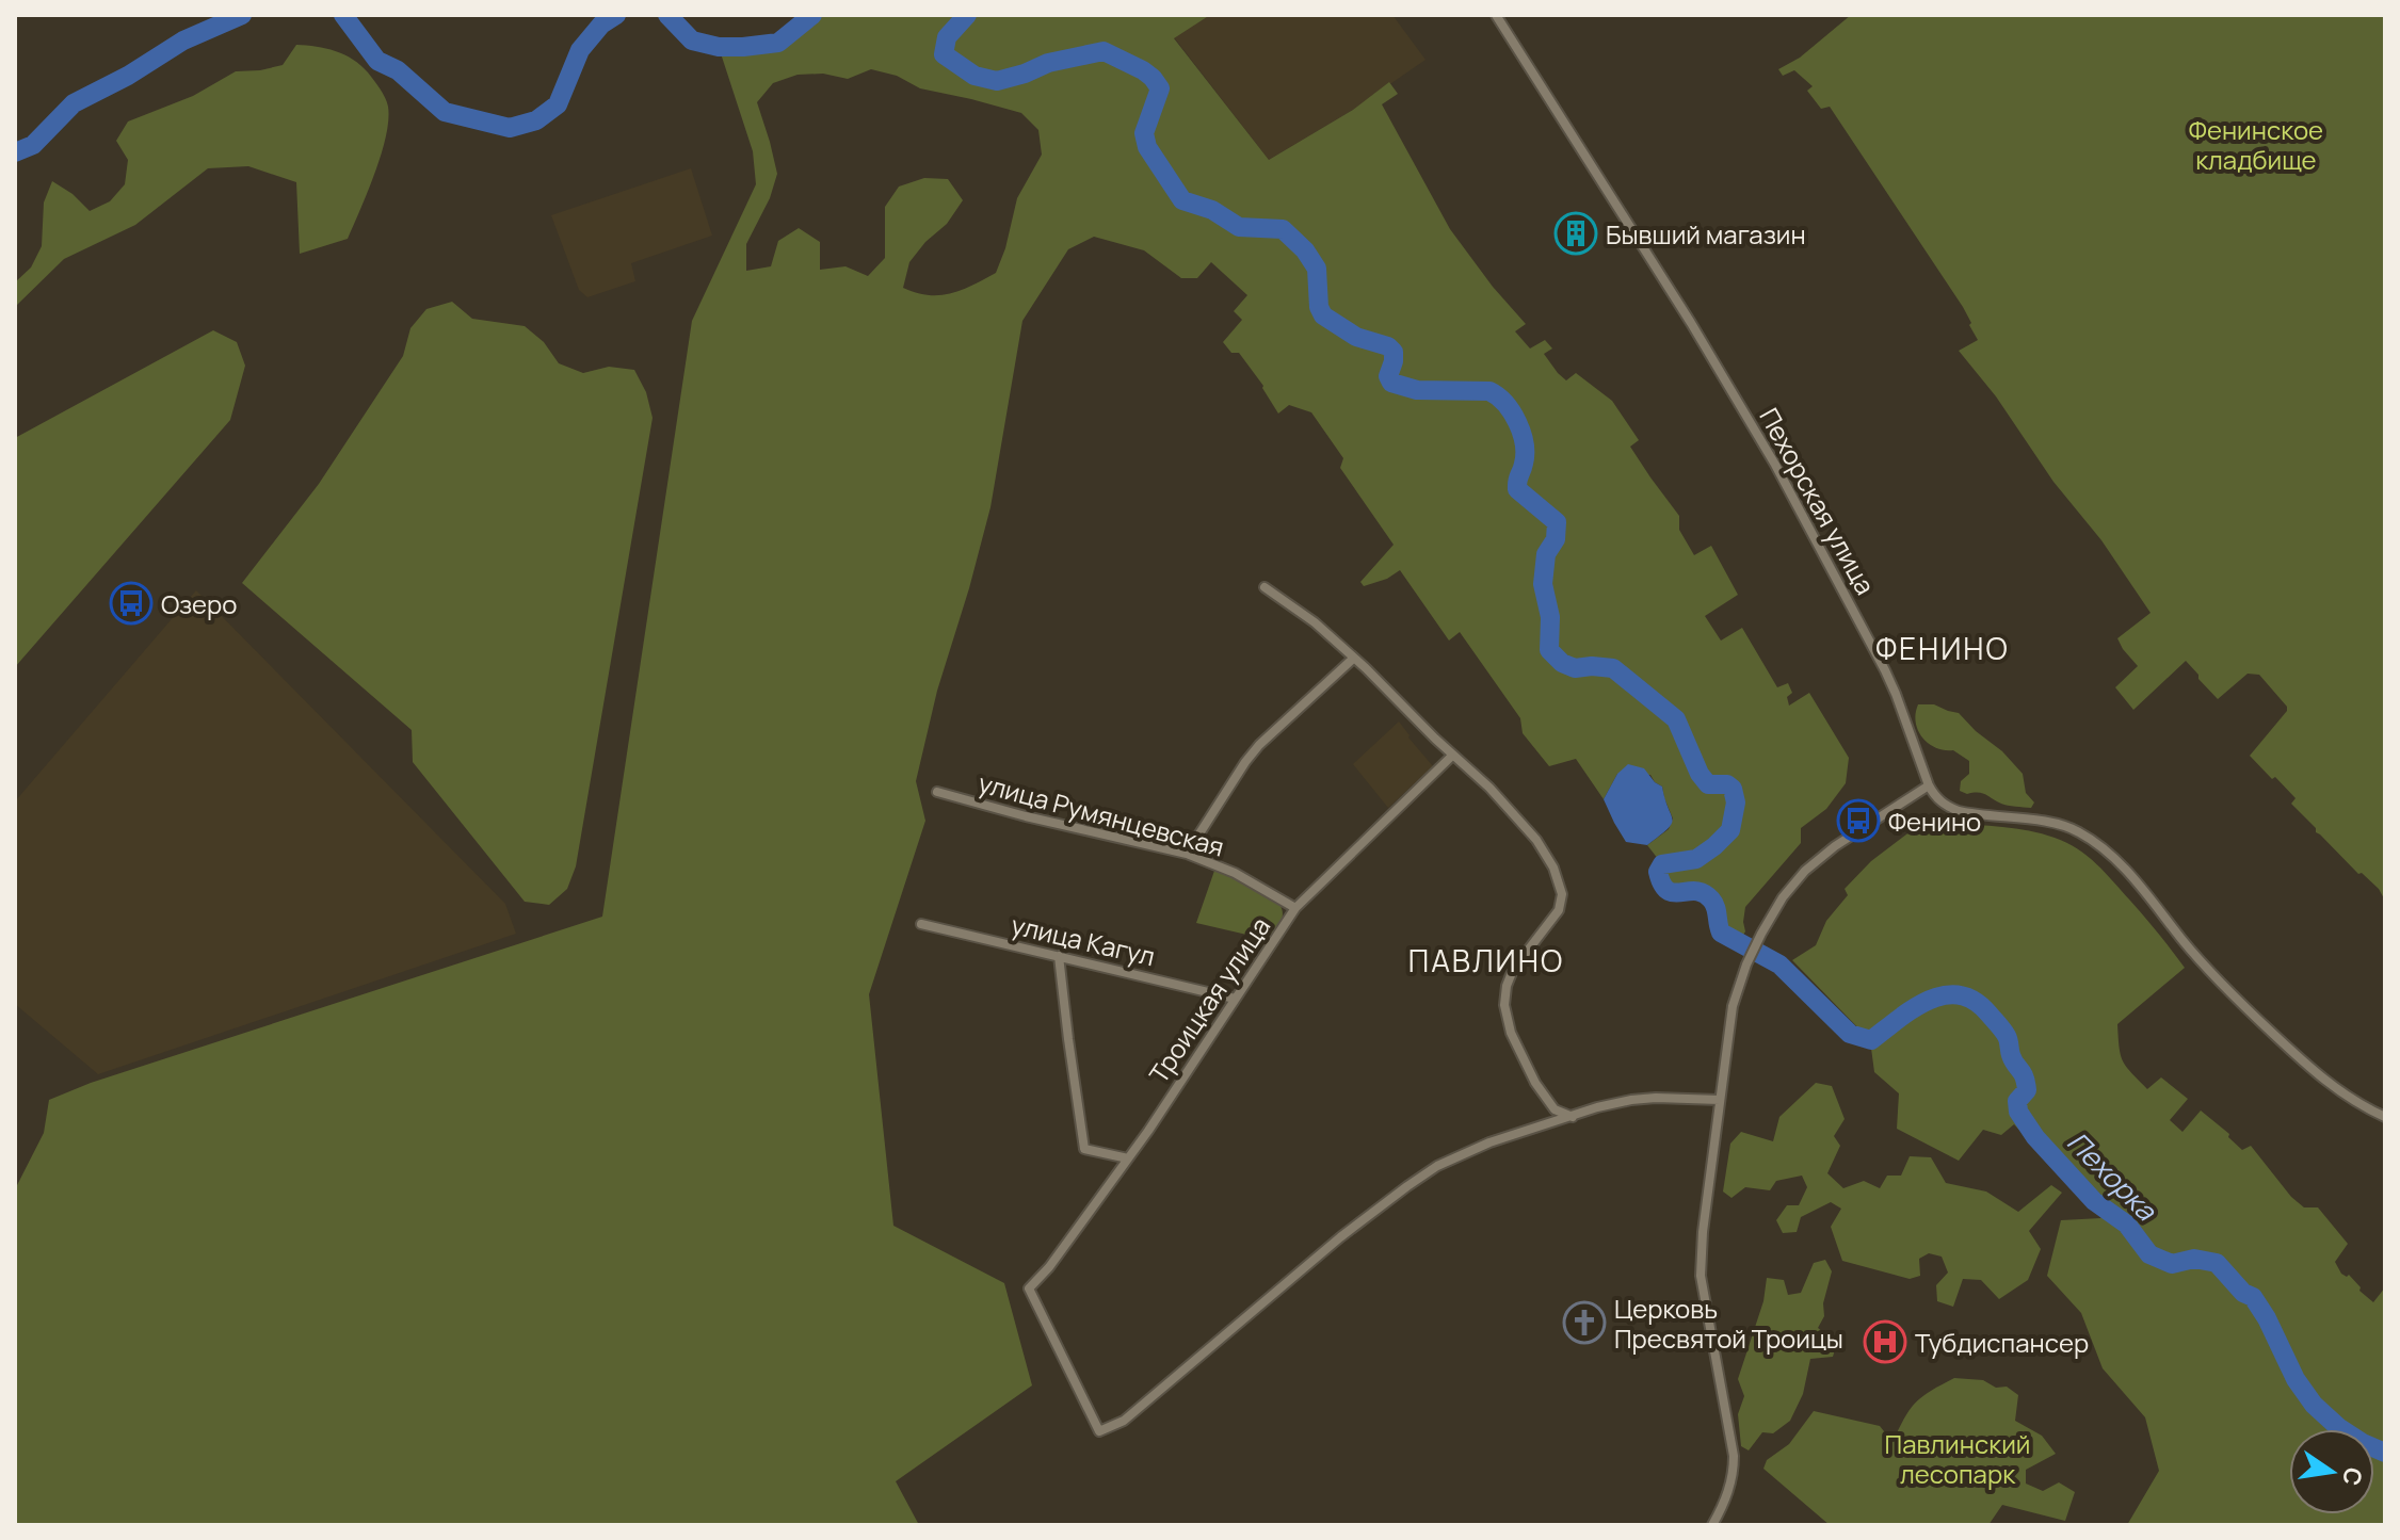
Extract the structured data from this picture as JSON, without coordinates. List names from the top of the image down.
{
  "streets": {
    "street": [
      "Пехорская улица",
      "улица Румянцевская",
      "улица Кагул",
      "Троицкая улица"
    ]
  },
  "crossings": [
    ["улица Румянцевская", "Троицкая улица"],
    ["улица Кагул", "Троицкая улица"]
  ],
  "districts": ["ФЕНИНО", "ПАВЛИНО"],
  "water": ["Пехорка"],
  "parks": ["Фенинское кладбище", "Павлинский лесопарк"],
  "places": {
    "building": ["Бывший магазин"],
    "bus stop": ["Озеро", "Фенино"],
    "church": ["Церковь Пресвятой Троицы"],
    "hospital": ["Тубдиспансер"]
  },
  "north": "right"
}
